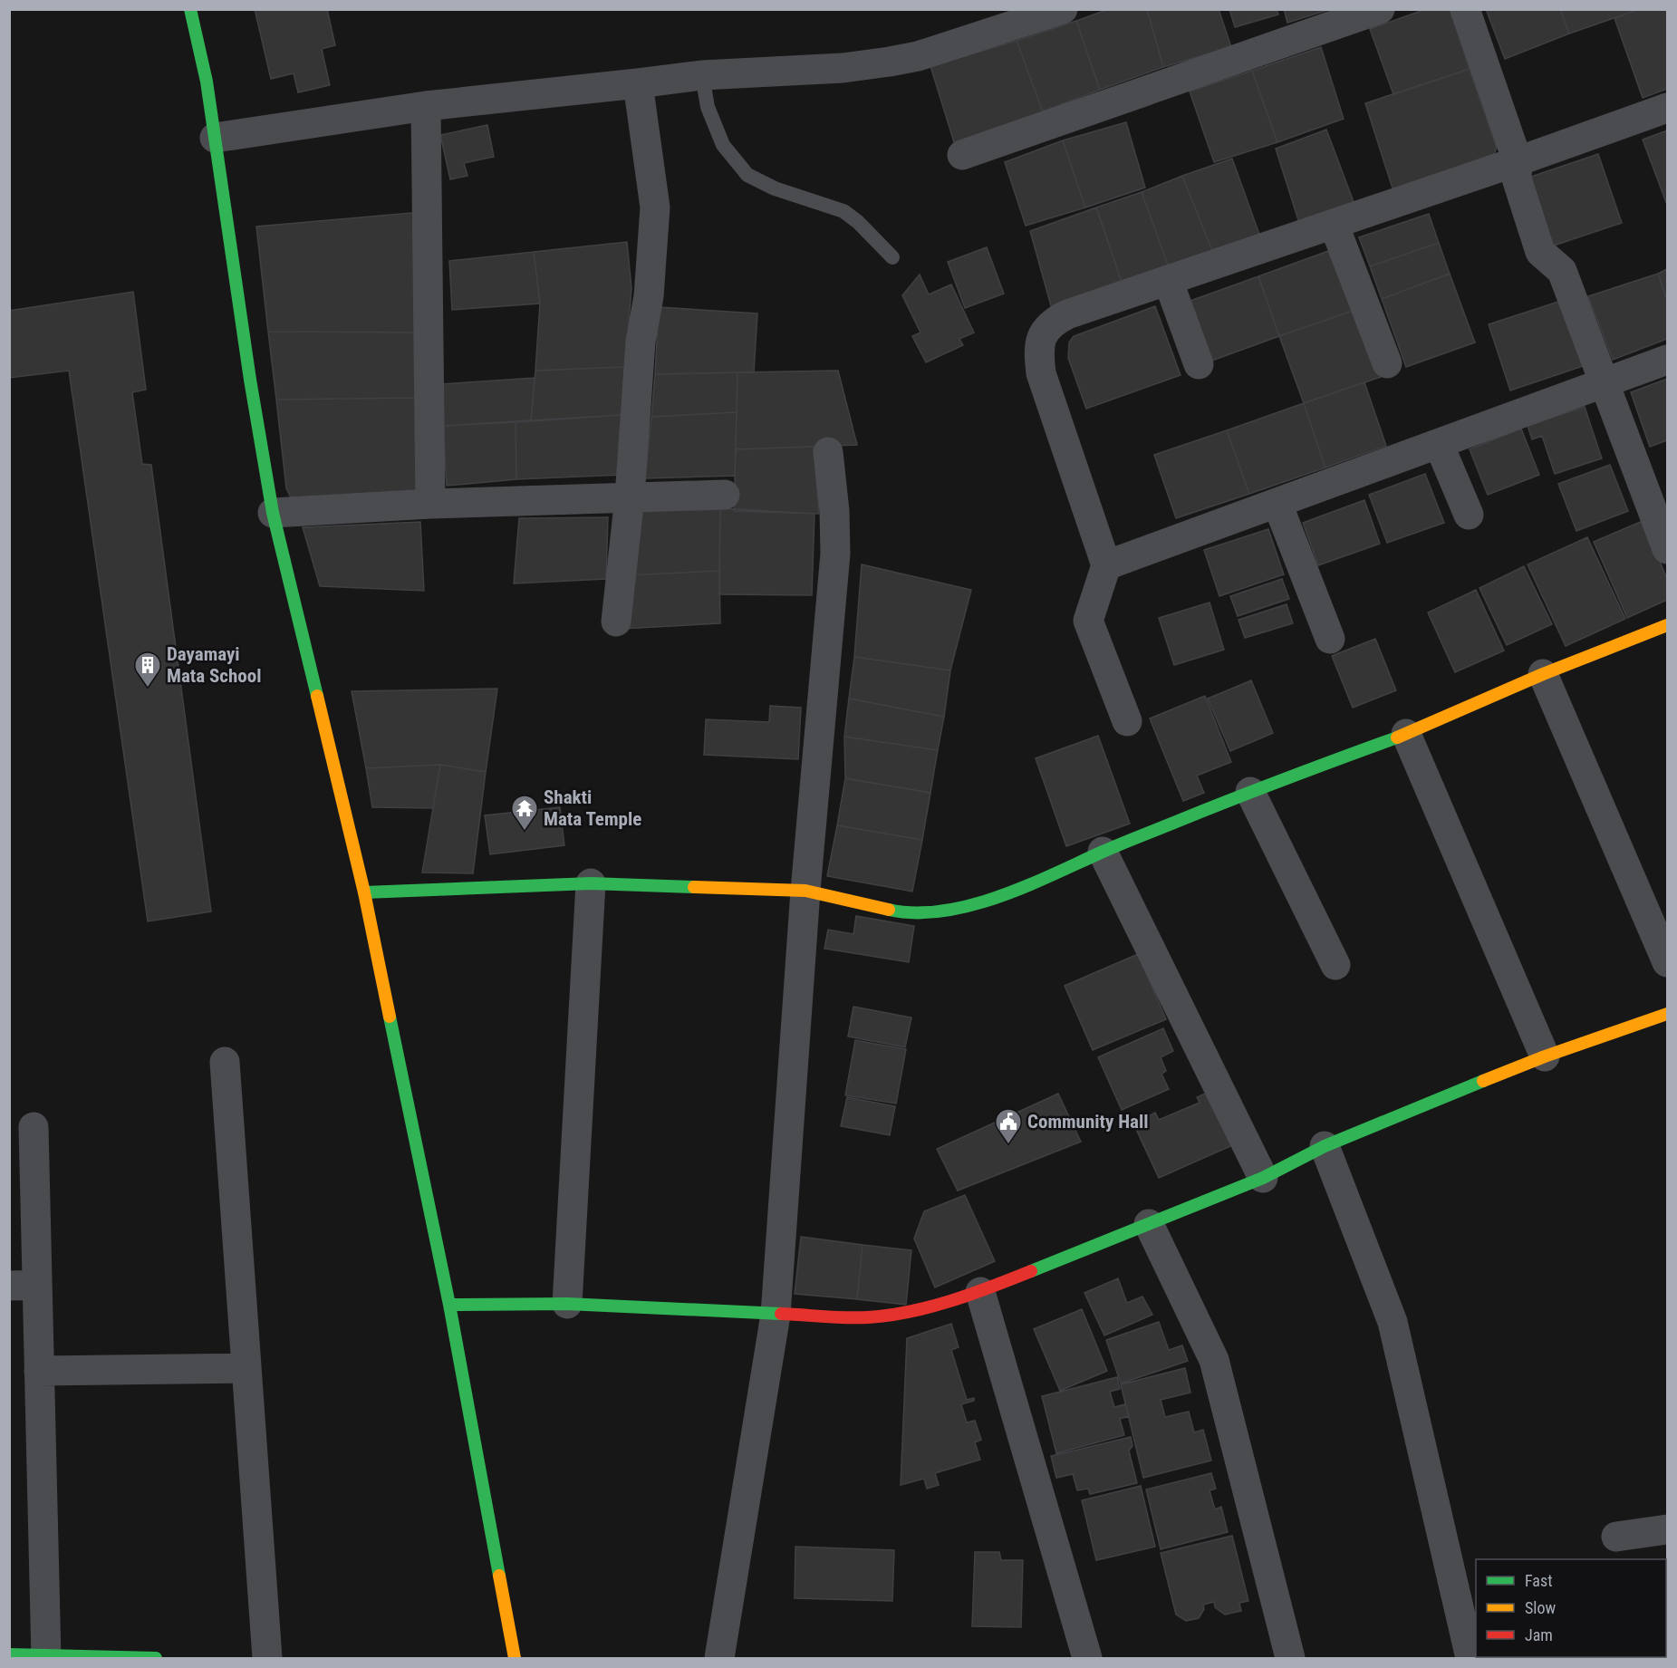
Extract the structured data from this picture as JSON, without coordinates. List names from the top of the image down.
{
  "places": {
    "building": ["Dayamayi Mata School"],
    "temple": ["Shakti Mata Temple"],
    "public building": ["Community Hall"]
  },
  "legend": ["Fast", "Slow", "Jam"]
}
